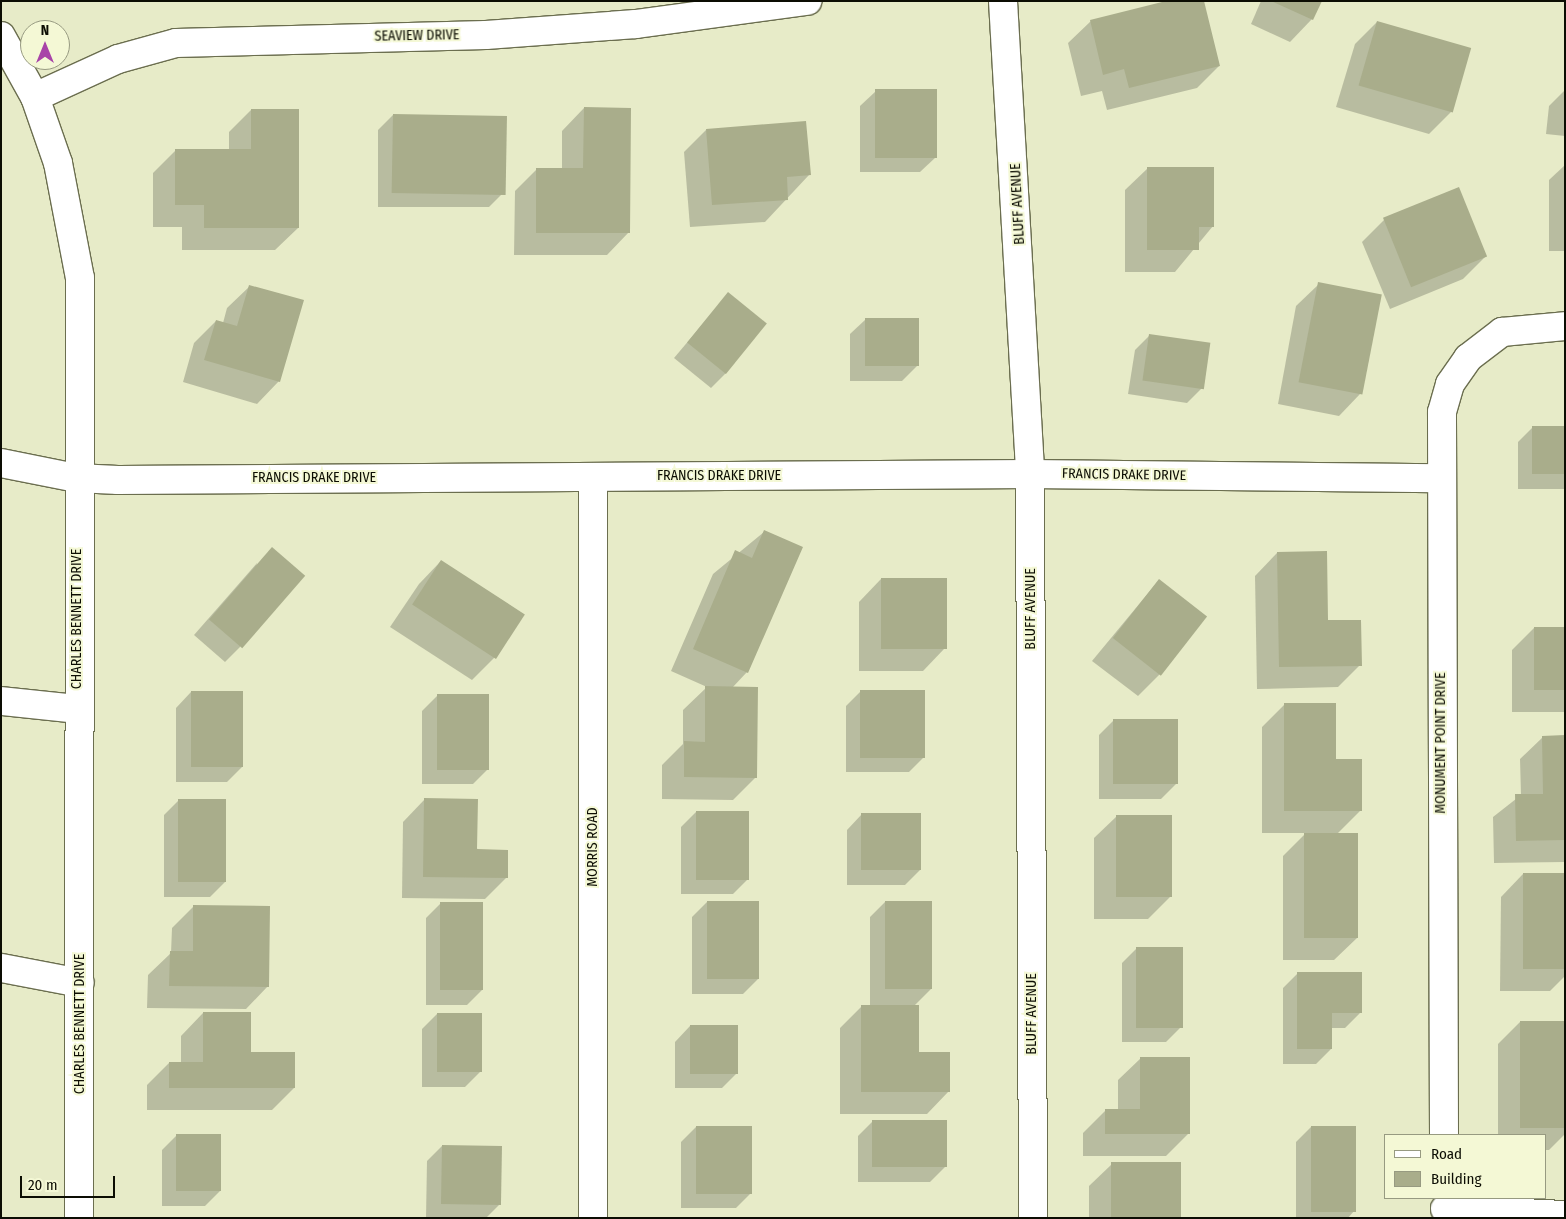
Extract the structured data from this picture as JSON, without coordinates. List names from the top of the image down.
{
  "streets": {
    "street": [
      "SEAVIEW DRIVE",
      "BLUFF AVENUE",
      "FRANCIS DRAKE DRIVE",
      "CHARLES BENNETT DRIVE",
      "MONUMENT POINT DRIVE",
      "MORRIS ROAD"
    ]
  },
  "crossings": [
    ["SEAVIEW DRIVE", "CHARLES BENNETT DRIVE"],
    ["BLUFF AVENUE", "FRANCIS DRAKE DRIVE"],
    ["FRANCIS DRAKE DRIVE", "CHARLES BENNETT DRIVE"],
    ["FRANCIS DRAKE DRIVE", "MONUMENT POINT DRIVE"],
    ["FRANCIS DRAKE DRIVE", "MORRIS ROAD"]
  ],
  "legend": ["Road", "Building"],
  "scale_bar": "20 m",
  "north": "top"
}
